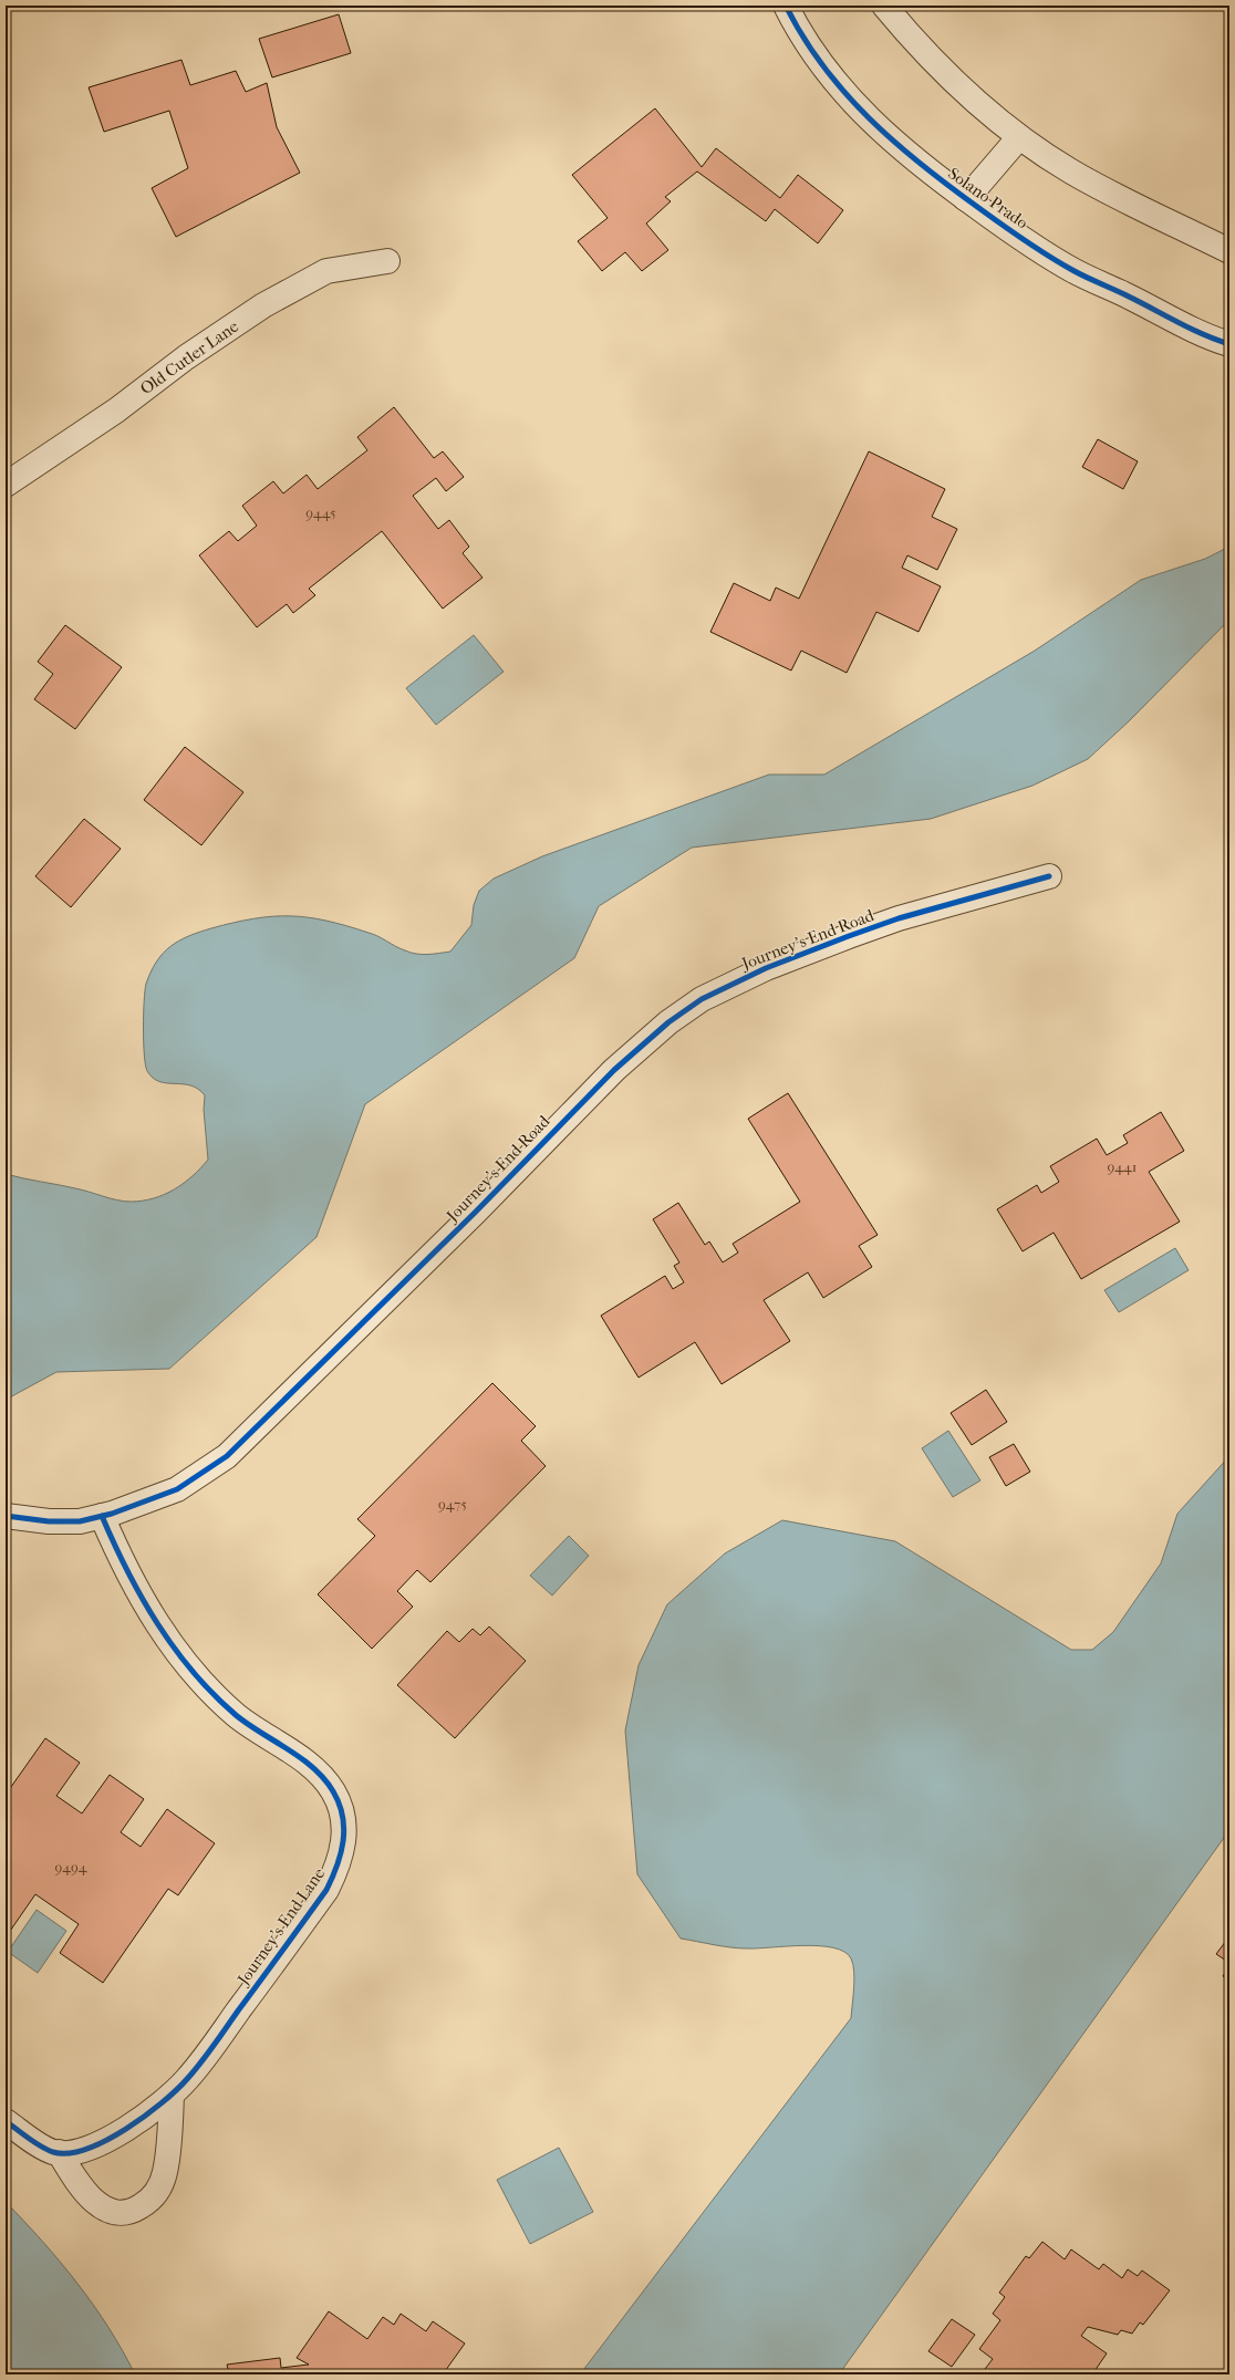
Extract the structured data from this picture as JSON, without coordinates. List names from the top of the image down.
{
  "streets": {
    "street": [
      "Solano Prado",
      "Old Cutler Lane",
      "Journey's End Road",
      "Journey's End Lane"
    ]
  },
  "crossings": [
    ["Journey's End Road", "Journey's End Lane"]
  ],
  "house_numbers": [
    "9445",
    "9441",
    "9475",
    "9494"
  ]
}
